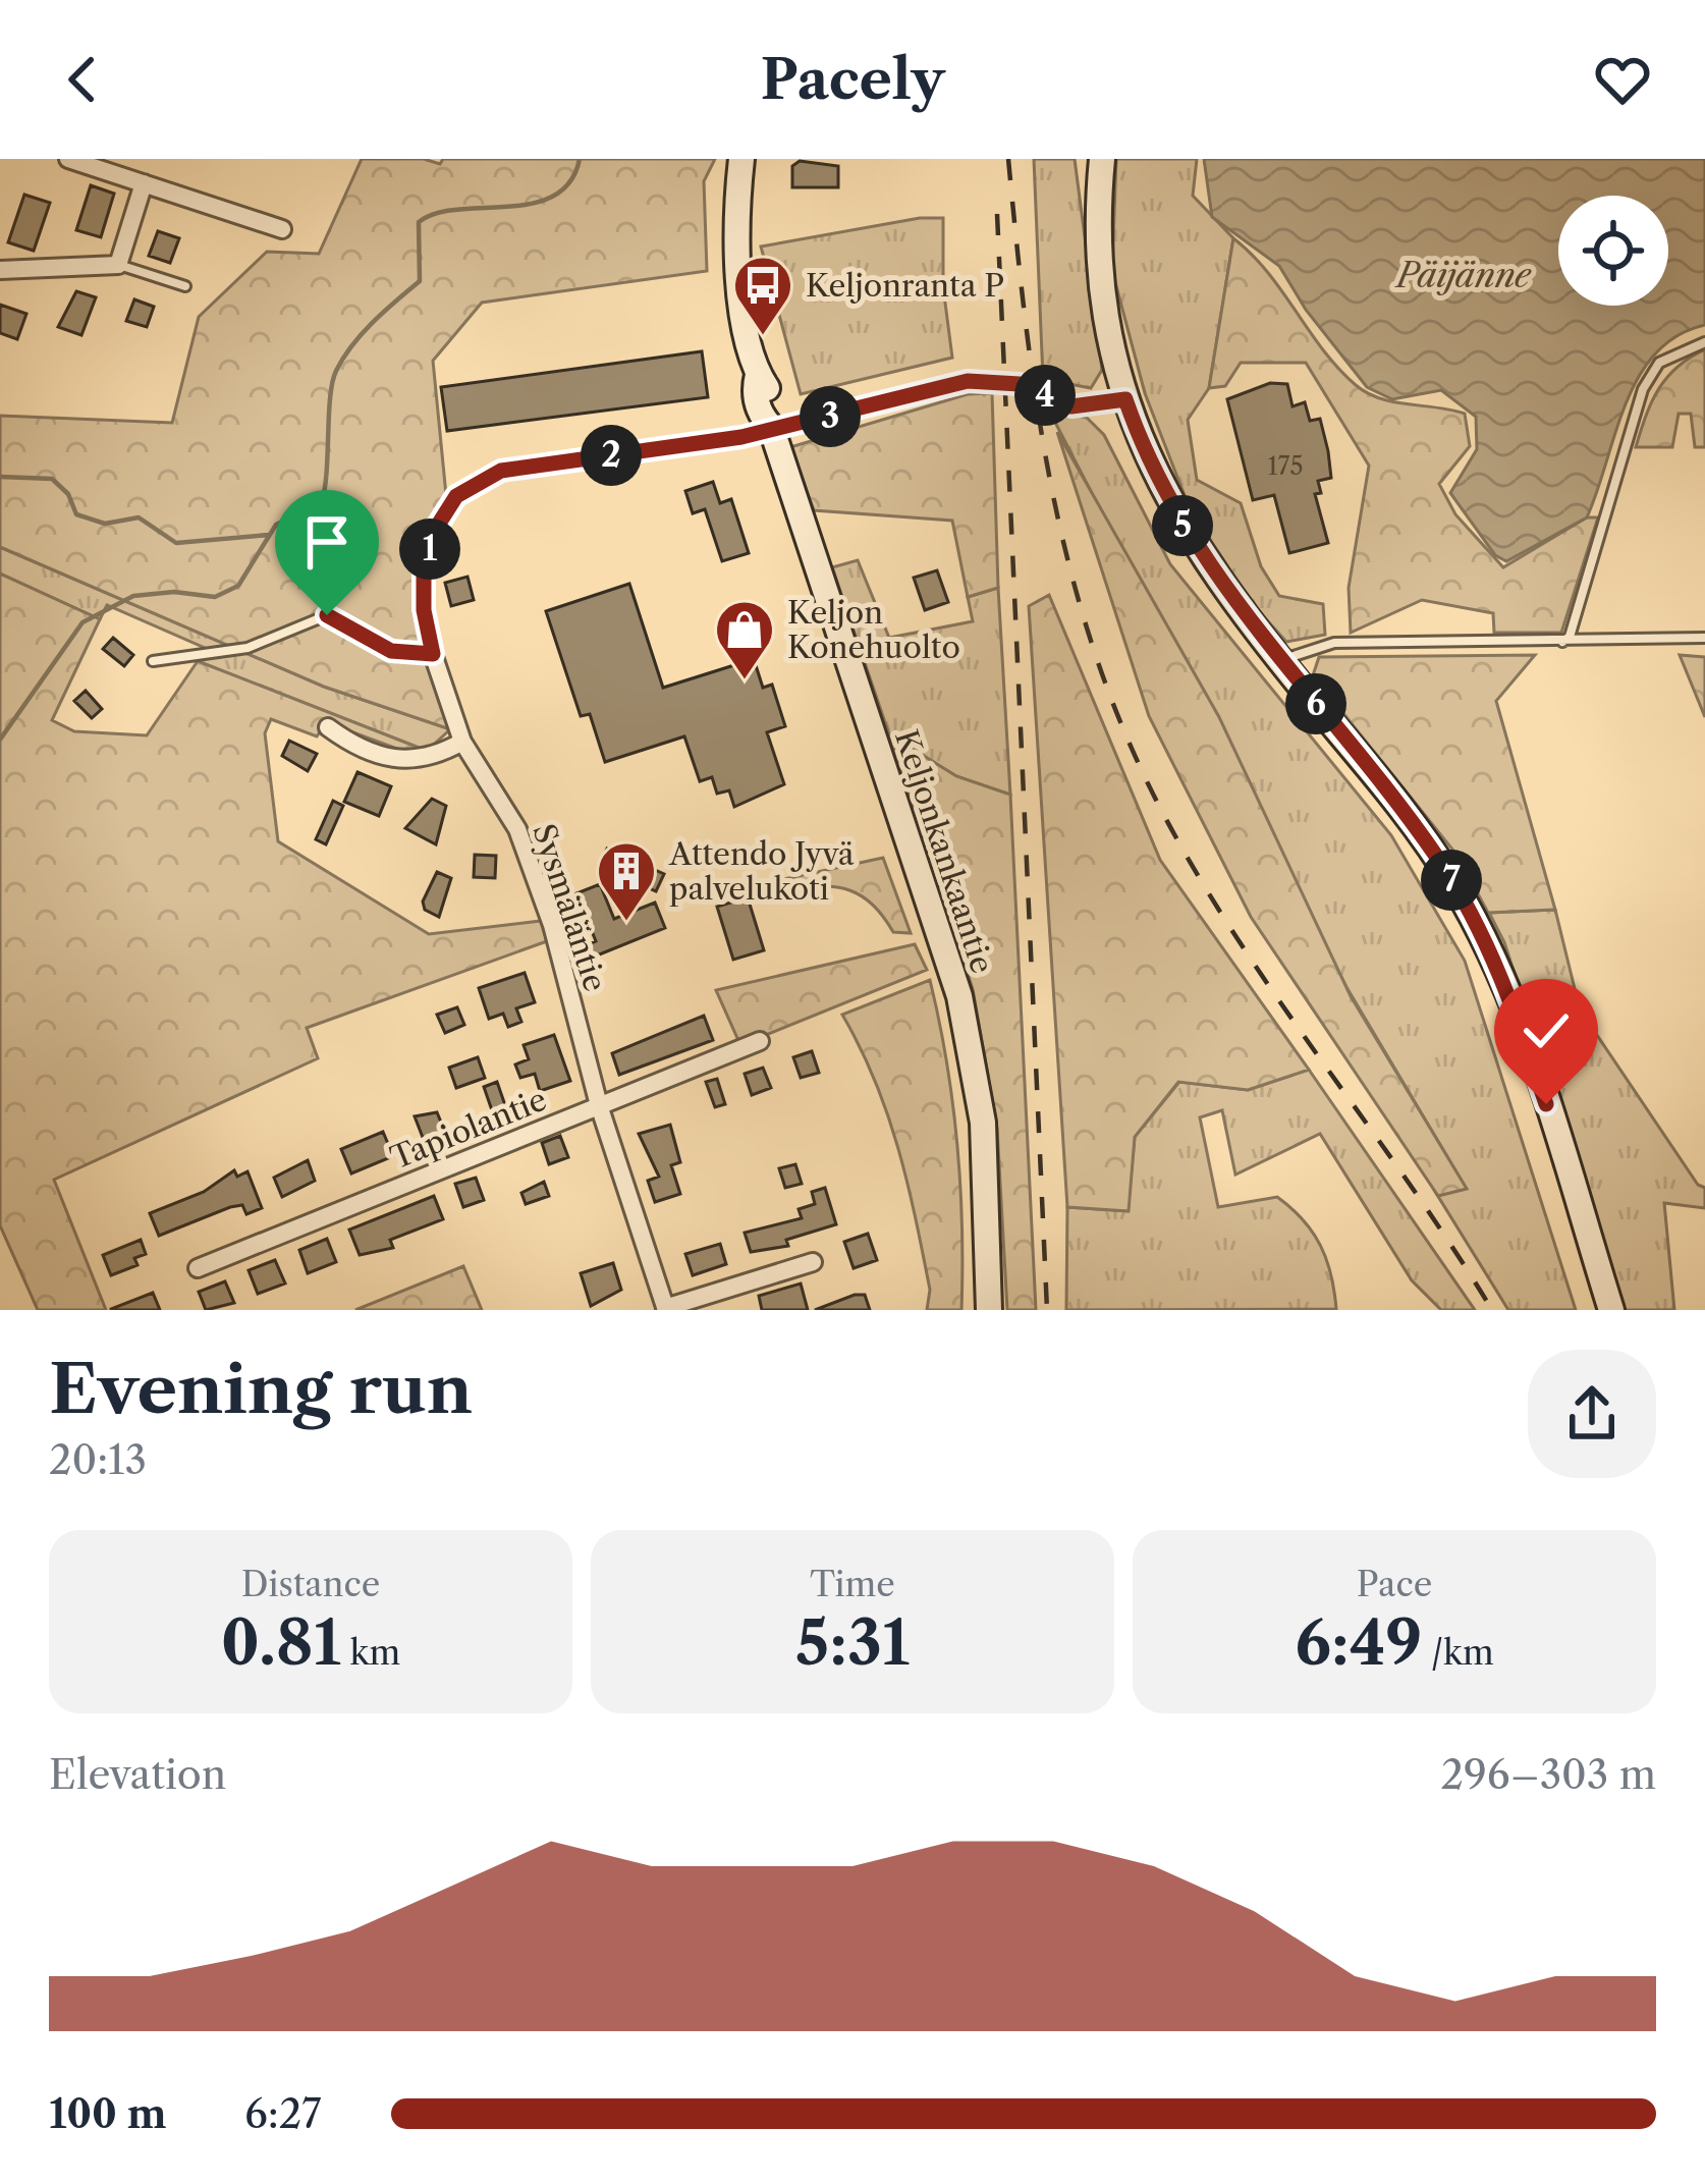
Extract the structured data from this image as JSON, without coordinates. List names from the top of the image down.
{
  "streets": {
    "street": ["Keljonkankaantie", "Sysmäläntie", "Tapiolantie"]
  },
  "crossings": [
    ["Keljonkankaantie", "Sysmäläntie"],
    ["Sysmäläntie", "Tapiolantie"]
  ],
  "water": ["Päijänne"],
  "places": {
    "bus stop": ["Keljonranta P"],
    "shop": ["Keljon Konehuolto"],
    "building": ["Attendo Jyvä palvelukoti"]
  },
  "house_numbers": ["175"],
  "page": {
    "header": "Pacely",
    "pins": [
      "4",
      "3",
      "2",
      "5",
      "1",
      "6",
      "7"
    ],
    "heading": ["Evening run", "20:13"],
    "stats": [
      ["Distance", "0.81 km"],
      ["Time", "5:31"],
      ["Pace", "6:49 /km"]
    ],
    "chart": ["Elevation", "296–303 m"],
    "list": [
      {
        "name": "100 m",
        "note": "6:27"
      }
    ]
  }
}
